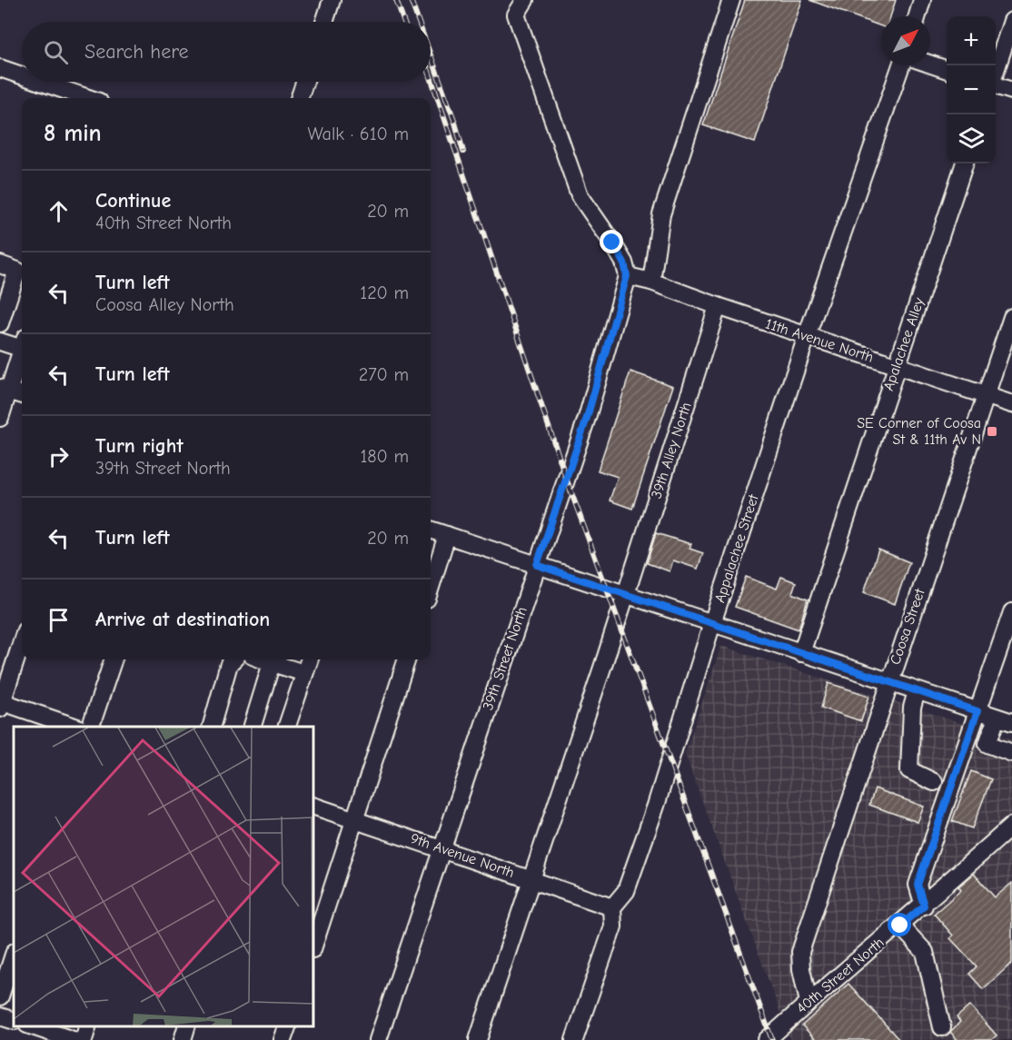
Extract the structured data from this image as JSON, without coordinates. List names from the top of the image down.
{
  "streets": {
    "street": [
      "11th Avenue North",
      "Apalachee Alley",
      "39th Alley North",
      "Appalachee Street",
      "Coosa Street",
      "39th Street North",
      "9th Avenue North",
      "40th Street North"
    ]
  },
  "crossings": [
    ["11th Avenue North", "Apalachee Alley"],
    ["11th Avenue North", "39th Alley North"],
    ["11th Avenue North", "Appalachee Street"],
    ["11th Avenue North", "Coosa Street"],
    ["11th Avenue North", "39th Street North"],
    ["39th Alley North", "9th Avenue North"],
    ["Appalachee Street", "9th Avenue North"],
    ["Coosa Street", "40th Street North"],
    ["39th Street North", "9th Avenue North"]
  ],
  "places": {
    "transit": ["SE Corner of Coosa St & 11th Av N"]
  },
  "north": "top right",
  "page": {
    "map_buttons": ["+", "−"],
    "search": "Search here",
    "heading": ["8 min", "Walk · 610 m"],
    "list": [
      ["Continue", "40th Street North", "20 m"],
      ["Turn left", "Coosa Alley North", "120 m"],
      ["Turn left", "270 m"],
      ["Turn right", "39th Street North", "180 m"],
      ["Turn left", "20 m"],
      "Arrive at destination"
    ]
  }
}
